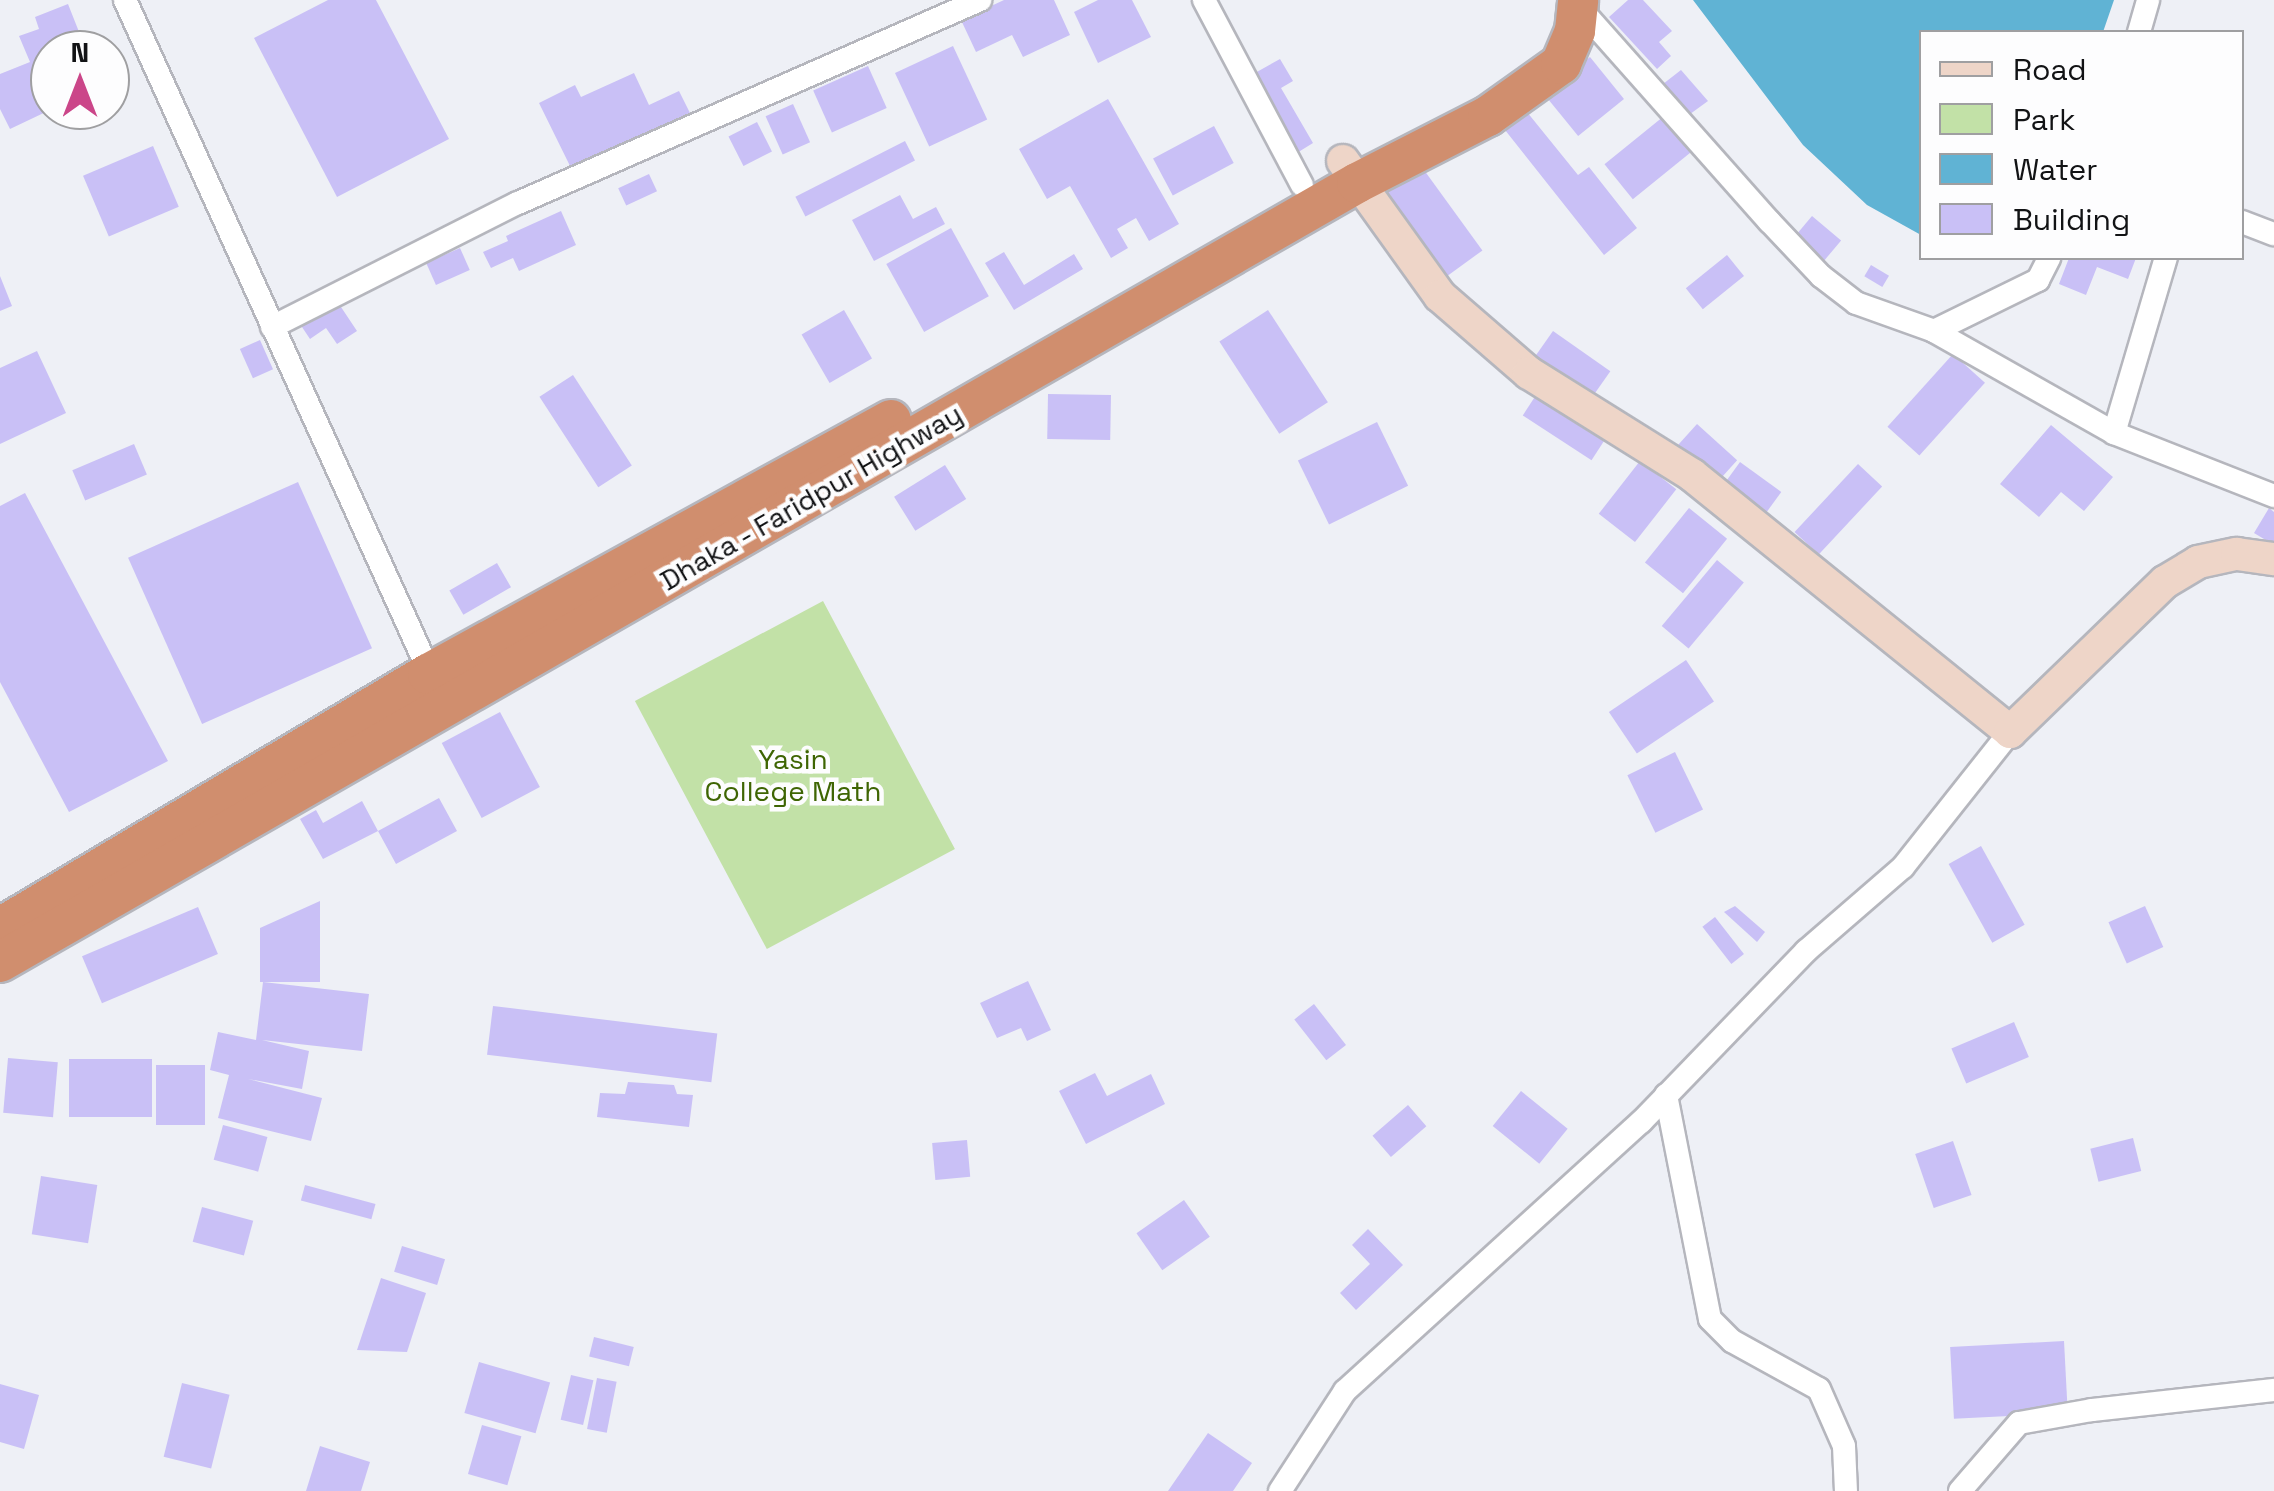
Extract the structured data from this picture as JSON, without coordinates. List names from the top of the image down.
{
  "streets": {
    "highway": ["Dhaka - Faridpur Highway"]
  },
  "parks": ["Yasin College Math"],
  "legend": [
    "Road",
    "Park",
    "Water",
    "Building"
  ],
  "north": "top"
}
